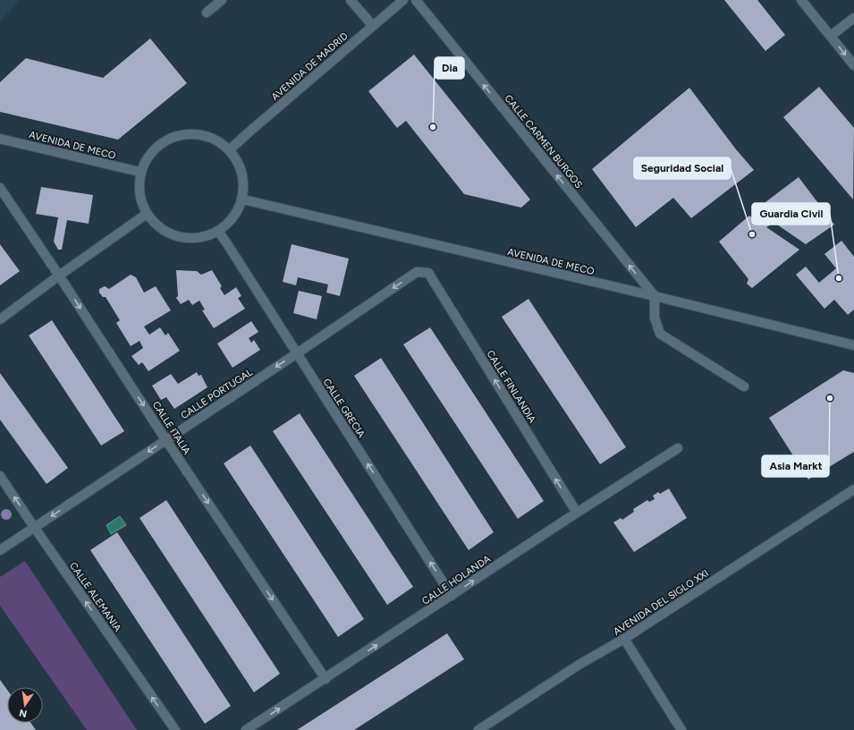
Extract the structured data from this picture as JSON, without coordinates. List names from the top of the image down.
{
  "streets": {
    "street": [
      "AVENIDA DE MADRID",
      "CALLE CARMEN BURGOS",
      "AVENIDA DE MECO",
      "CALLE FINLANDIA",
      "CALLE PORTUGAL",
      "CALLE GRECIA",
      "CALLE ITALIA",
      "CALLE HOLANDA",
      "CALLE ALEMANIA",
      "AVENIDA DEL SIGLO XXI"
    ]
  },
  "crossings": [
    ["AVENIDA DE MADRID", "AVENIDA DE MECO"],
    ["AVENIDA DE MADRID", "CALLE GRECIA"],
    ["CALLE CARMEN BURGOS", "AVENIDA DE MECO"],
    ["AVENIDA DE MECO", "CALLE GRECIA"],
    ["CALLE FINLANDIA", "CALLE PORTUGAL"],
    ["CALLE FINLANDIA", "CALLE HOLANDA"],
    ["CALLE PORTUGAL", "CALLE GRECIA"],
    ["CALLE PORTUGAL", "CALLE ITALIA"],
    ["CALLE PORTUGAL", "CALLE ALEMANIA"],
    ["CALLE GRECIA", "CALLE HOLANDA"],
    ["CALLE ITALIA", "CALLE HOLANDA"]
  ],
  "one_way": [
    "CALLE CARMEN BURGOS",
    "CALLE FINLANDIA",
    "CALLE PORTUGAL",
    "CALLE GRECIA",
    "CALLE ITALIA",
    "CALLE HOLANDA",
    "CALLE ALEMANIA"
  ],
  "places": [
    "Dia",
    "Seguridad Social",
    "Guardia Civil",
    "Asia Markt"
  ],
  "north": "bottom"
}
